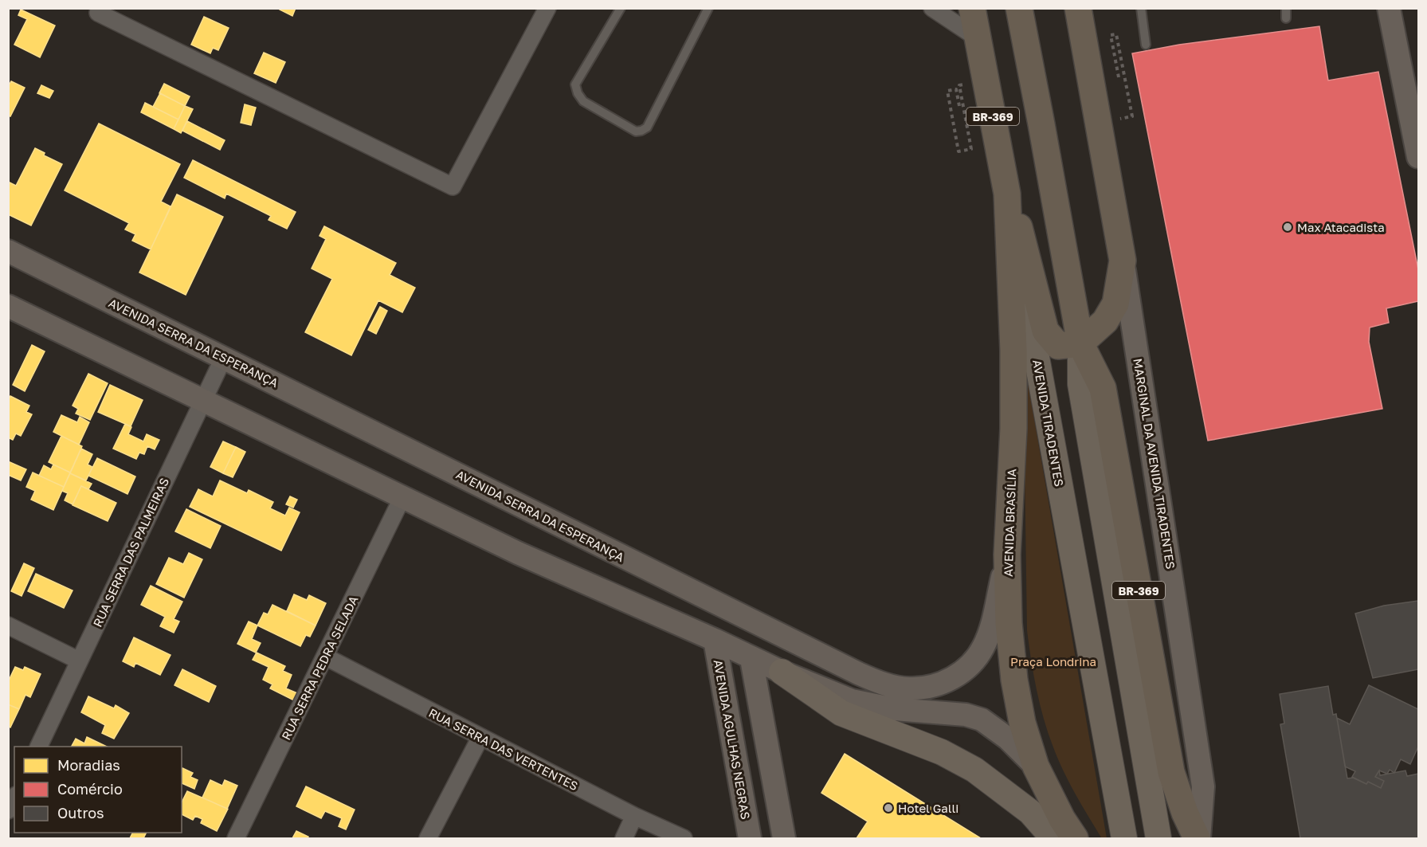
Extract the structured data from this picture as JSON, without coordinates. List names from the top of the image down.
{
  "streets": {
    "highway": ["BR-369", "AVENIDA TIRADENTES", "AVENIDA BRASÍLIA"],
    "street": [
      "AVENIDA SERRA DA ESPERANÇA",
      "MARGINAL DA AVENIDA TIRADENTES",
      "RUA SERRA DAS PALMEIRAS",
      "RUA SERRA PEDRA SELADA",
      "AVENIDA AGULHAS NEGRAS",
      "RUA SERRA DAS VERTENTES"
    ]
  },
  "crossings": [
    ["BR-369", "MARGINAL DA AVENIDA TIRADENTES"],
    ["AVENIDA SERRA DA ESPERANÇA", "AVENIDA BRASÍLIA"],
    ["AVENIDA SERRA DA ESPERANÇA", "RUA SERRA DAS PALMEIRAS"],
    ["AVENIDA TIRADENTES", "AVENIDA BRASÍLIA"],
    ["RUA SERRA PEDRA SELADA", "RUA SERRA DAS VERTENTES"]
  ],
  "parks": ["Praça Londrina"],
  "places": ["Max Atacadista", "Hotel Galli"],
  "legend": ["Moradias", "Comércio", "Outros"]
}
